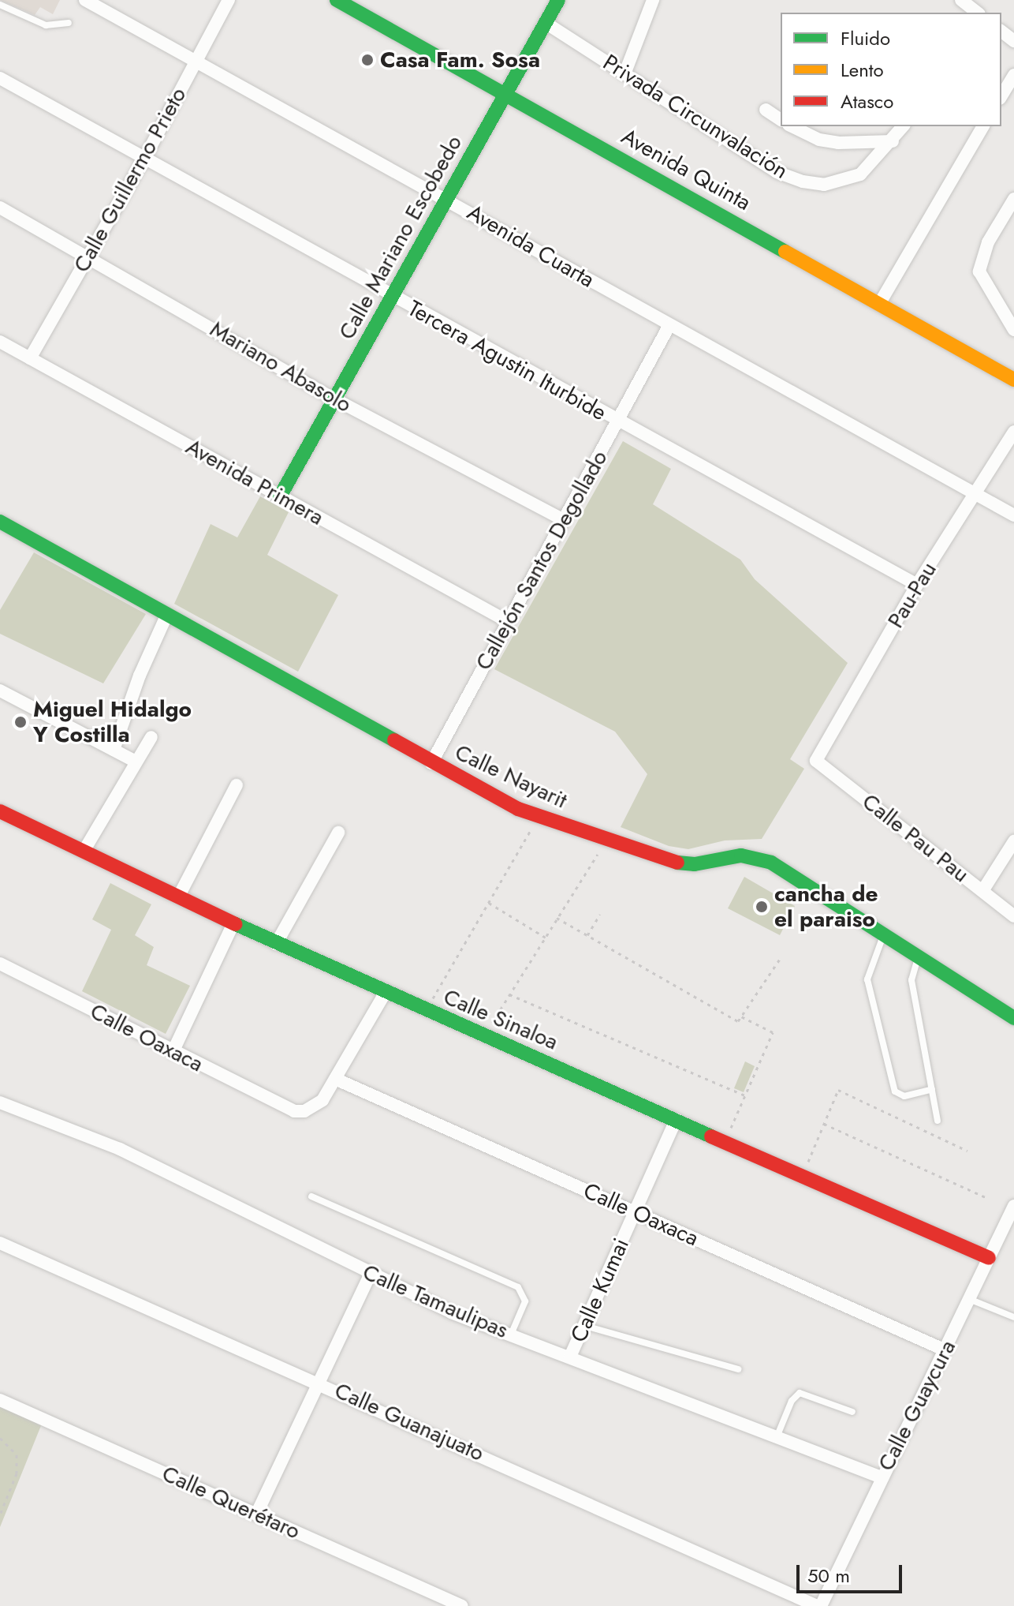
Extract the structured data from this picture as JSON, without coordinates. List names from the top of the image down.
{
  "streets": {
    "street": [
      "Privada Circunvalación",
      "Avenida Quinta",
      "Calle Guillermo Prieto",
      "Calle Mariano Escobedo",
      "Avenida Cuarta",
      "Tercera Agustin Iturbide",
      "Mariano Abasolo",
      "Avenida Primera",
      "Callejón Santos Degollado",
      "Pau-Pau",
      "Calle Nayarit",
      "Calle Pau Pau",
      "Calle Sinaloa",
      "Calle Oaxaca",
      "Calle Kumai",
      "Calle Tamaulipas",
      "Calle Guaycura",
      "Calle Guanajuato",
      "Calle Querétaro"
    ]
  },
  "crossings": [
    ["Privada Circunvalación", "Calle Mariano Escobedo"],
    ["Avenida Quinta", "Calle Mariano Escobedo"],
    ["Calle Guillermo Prieto", "Avenida Cuarta"],
    ["Calle Guillermo Prieto", "Tercera Agustin Iturbide"],
    ["Calle Guillermo Prieto", "Mariano Abasolo"],
    ["Calle Guillermo Prieto", "Avenida Primera"],
    ["Calle Mariano Escobedo", "Avenida Cuarta"],
    ["Calle Mariano Escobedo", "Tercera Agustin Iturbide"],
    ["Calle Mariano Escobedo", "Mariano Abasolo"],
    ["Calle Mariano Escobedo", "Avenida Primera"],
    ["Avenida Cuarta", "Callejón Santos Degollado"],
    ["Avenida Cuarta", "Pau-Pau"],
    ["Tercera Agustin Iturbide", "Callejón Santos Degollado"],
    ["Tercera Agustin Iturbide", "Pau-Pau"],
    ["Mariano Abasolo", "Callejón Santos Degollado"],
    ["Avenida Primera", "Callejón Santos Degollado"],
    ["Callejón Santos Degollado", "Calle Nayarit"],
    ["Pau-Pau", "Calle Pau Pau"],
    ["Calle Sinaloa", "Calle Kumai"],
    ["Calle Sinaloa", "Calle Guaycura"],
    ["Calle Oaxaca", "Calle Kumai"],
    ["Calle Oaxaca", "Calle Guaycura"],
    ["Calle Kumai", "Calle Tamaulipas"],
    ["Calle Tamaulipas", "Calle Guaycura"],
    ["Calle Guaycura", "Calle Guanajuato"]
  ],
  "places": ["Casa Fam. Sosa", "Miguel Hidalgo Y Costilla", "cancha de el paraiso"],
  "legend": ["Fluido", "Lento", "Atasco"],
  "scale_bar": "50 m"
}
